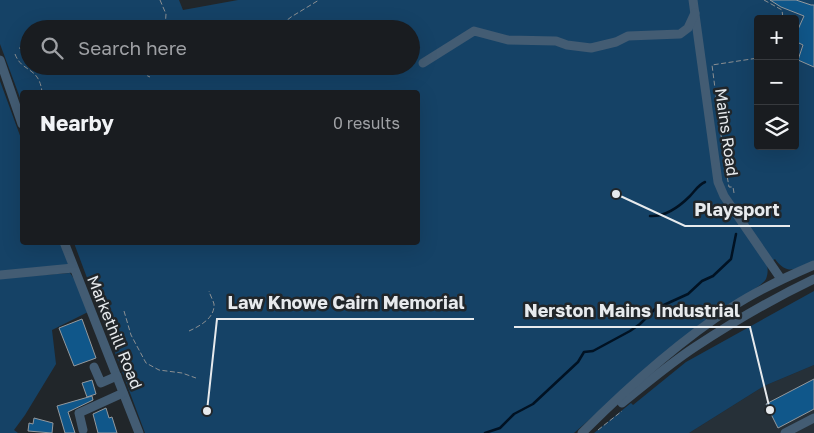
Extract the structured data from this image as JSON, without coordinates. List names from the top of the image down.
{
  "streets": {
    "street": ["Mains Road", "Markethill Road"]
  },
  "places": ["Playsport", "Nerston Mains Industrial", "Law Knowe Cairn Memorial"],
  "page": {
    "map_buttons": ["+", "−"],
    "search": "Search here",
    "heading": ["Nearby", "0 results"]
  }
}
